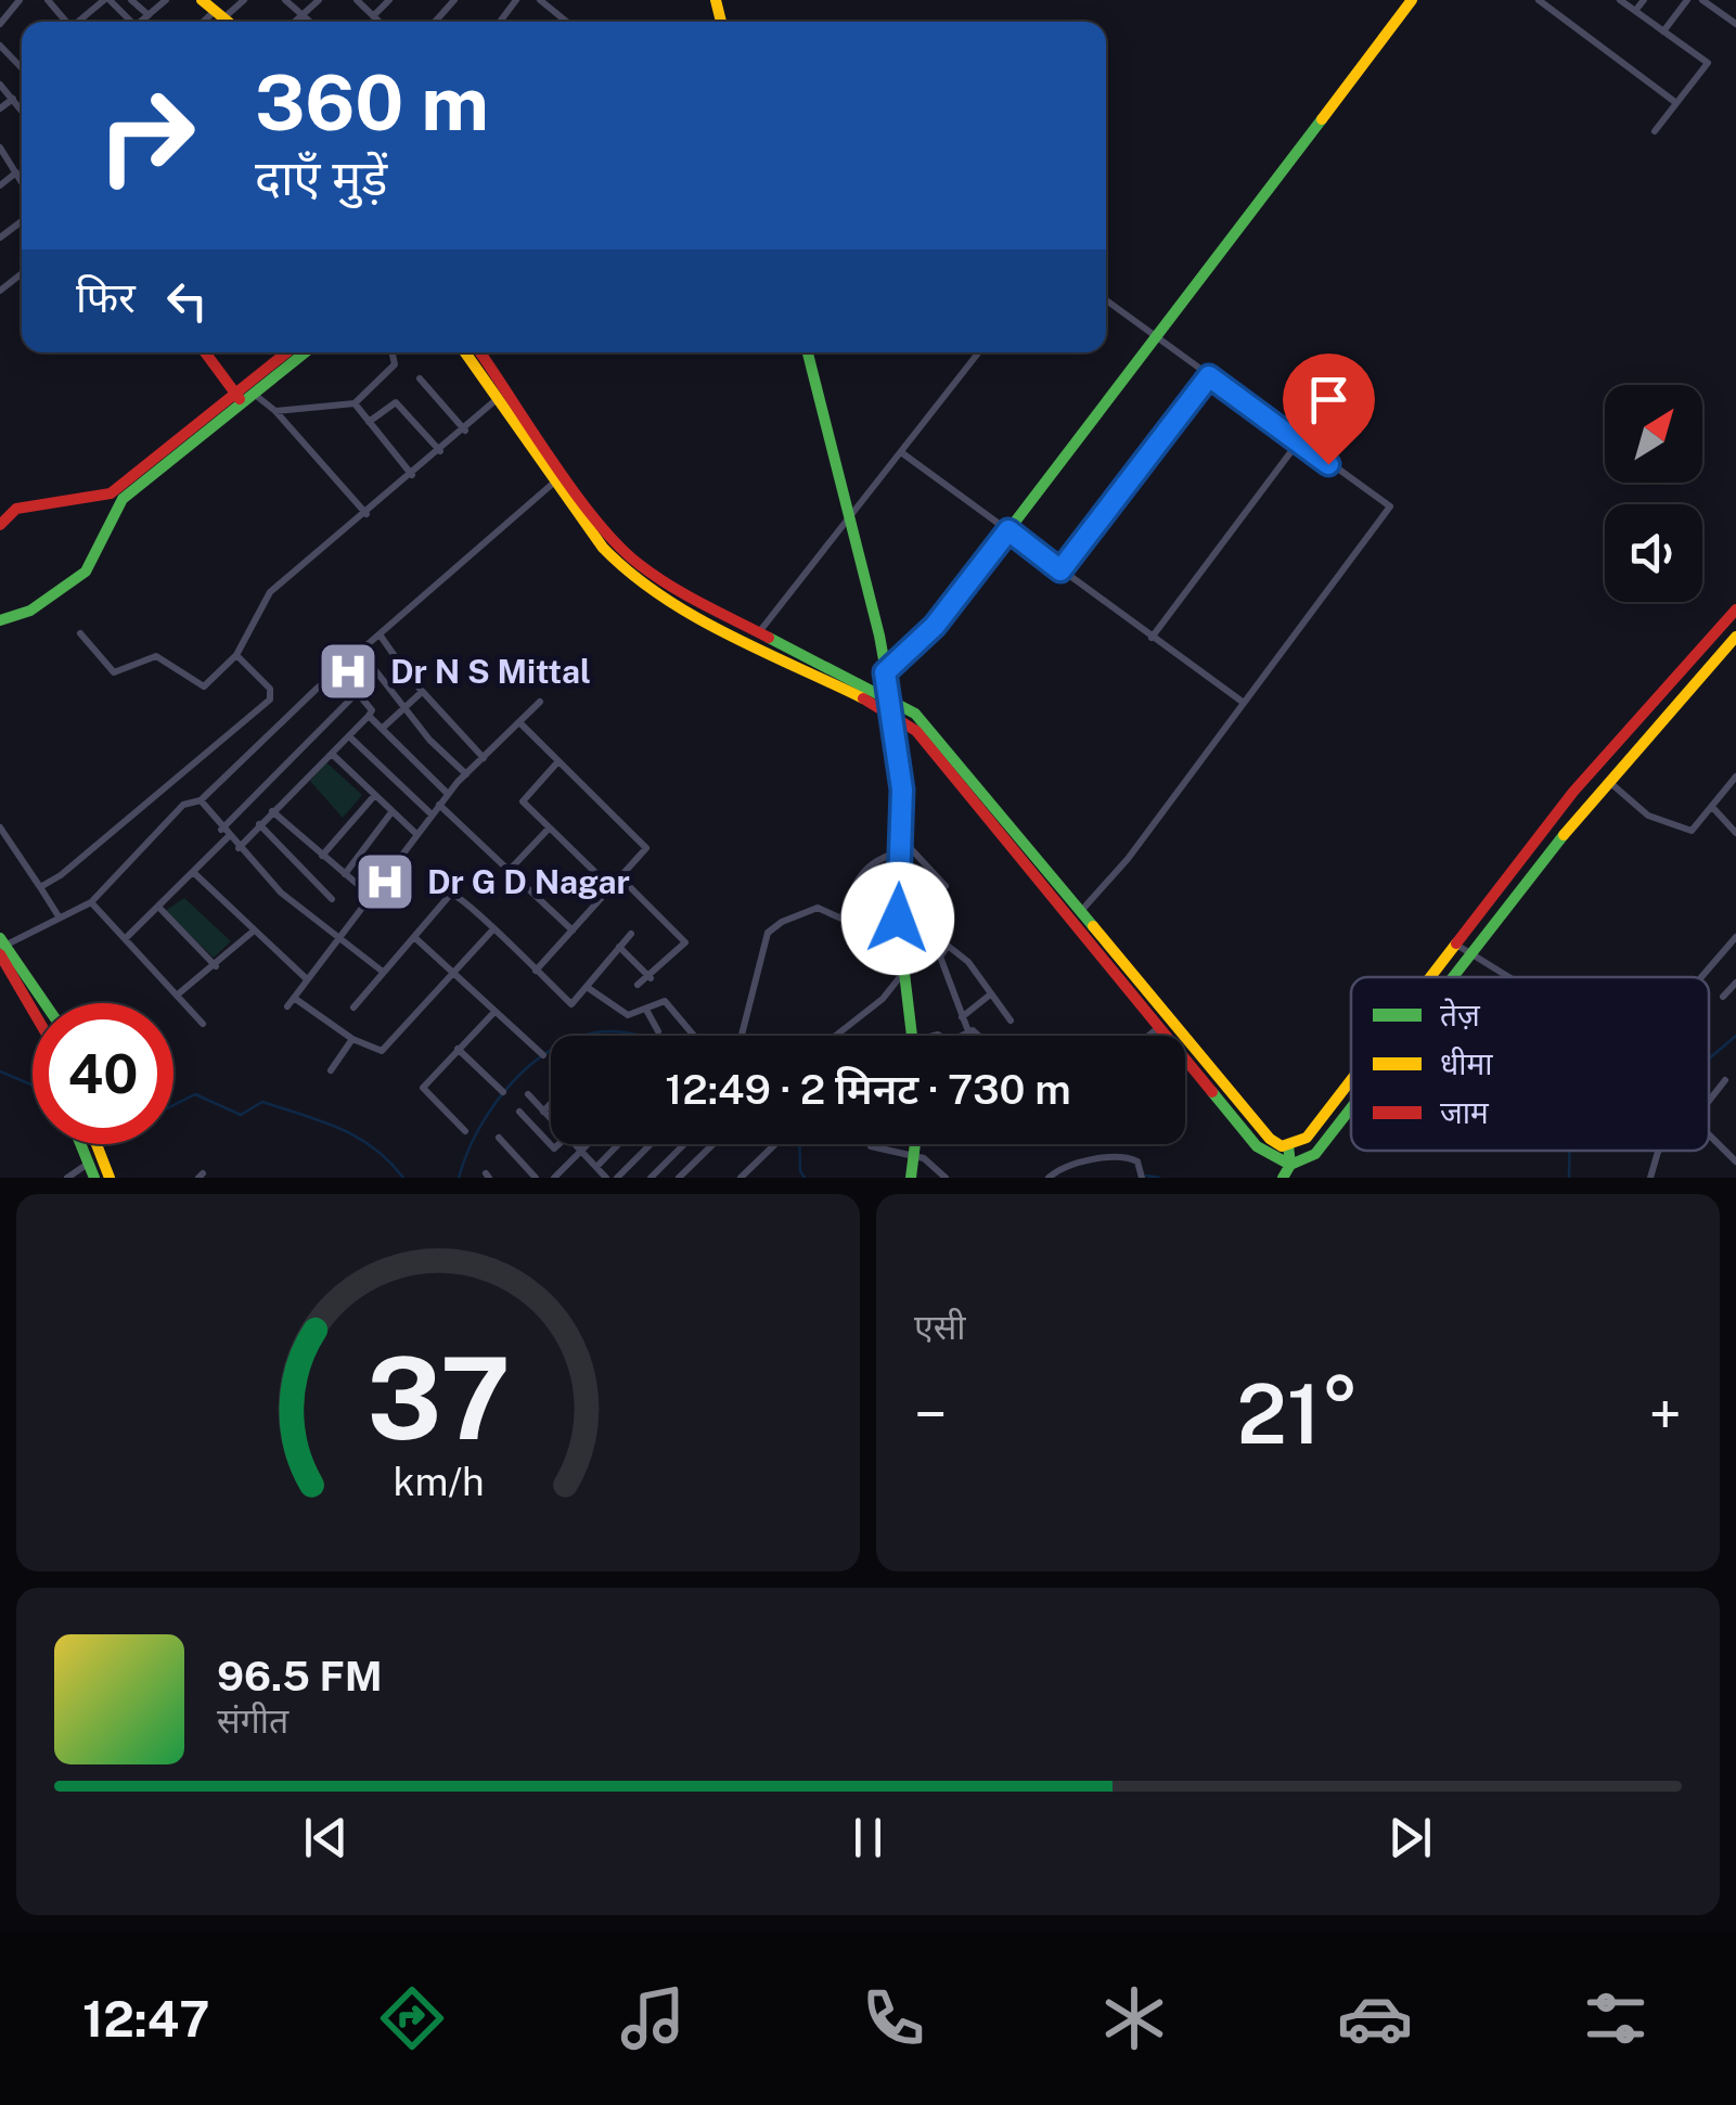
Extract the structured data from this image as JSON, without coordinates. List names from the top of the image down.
{
  "places": {
    "hospital": ["Dr N S Mittal", "Dr G D Nagar"]
  },
  "legend": ["तेज़", "धीमा", "जाम"],
  "north": "top right",
  "page": {
    "turn": ["360 m", "दाएँ मुड़ें"],
    "then": "फिर",
    "limit": "40",
    "trip": "12:49 · 2 मिनट · 730 m",
    "tile": "एसी",
    "heat": ["−", "21°", "+"],
    "song": ["96.5 FM", "संगीत"],
    "tabs": "12:47",
    "gauge": ["37", "km/h"]
  }
}
